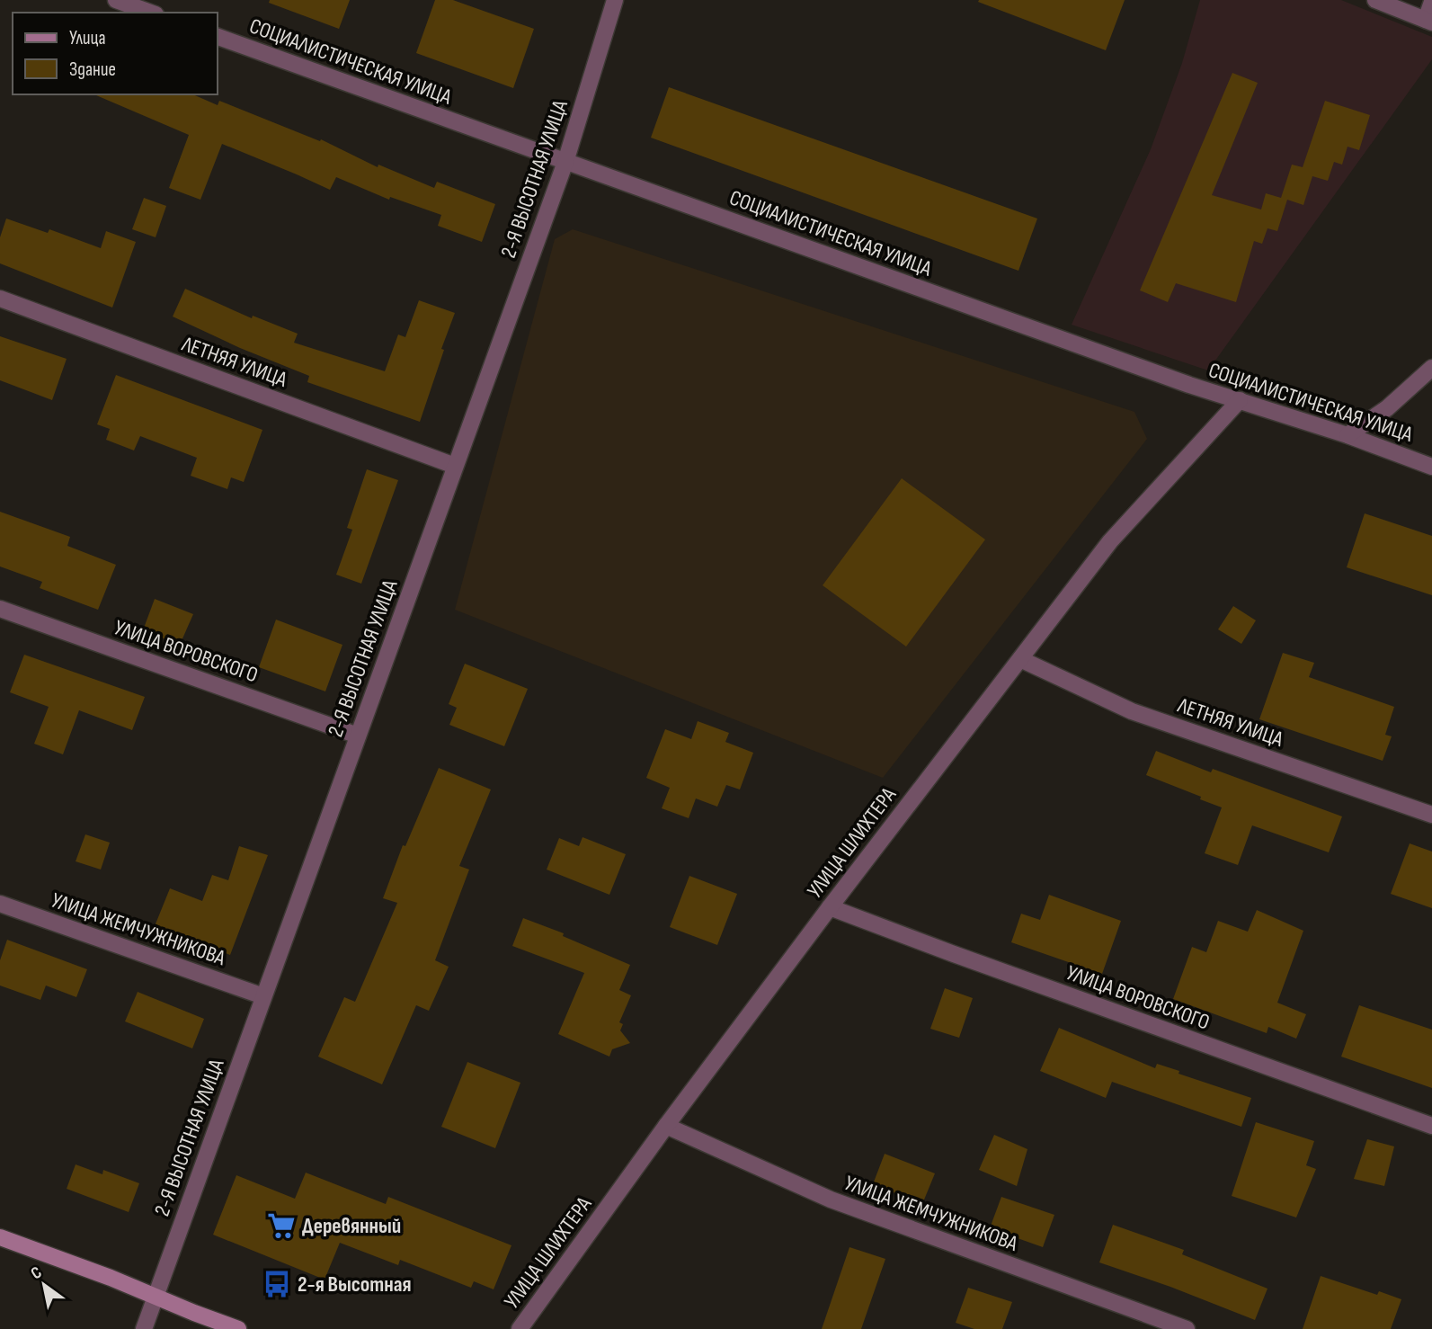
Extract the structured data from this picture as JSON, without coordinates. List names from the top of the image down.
{
  "streets": {
    "street": [
      "СОЦИАЛИСТИЧЕСКАЯ УЛИЦА",
      "2-Я ВЫСОТНАЯ УЛИЦА",
      "ЛЕТНЯЯ УЛИЦА",
      "УЛИЦА ВОРОВСКОГО",
      "УЛИЦА ШЛИХТЕРА",
      "УЛИЦА ЖЕМЧУЖНИКОВА"
    ]
  },
  "crossings": [
    ["СОЦИАЛИСТИЧЕСКАЯ УЛИЦА", "2-Я ВЫСОТНАЯ УЛИЦА"],
    ["СОЦИАЛИСТИЧЕСКАЯ УЛИЦА", "УЛИЦА ШЛИХТЕРА"],
    ["2-Я ВЫСОТНАЯ УЛИЦА", "ЛЕТНЯЯ УЛИЦА"],
    ["2-Я ВЫСОТНАЯ УЛИЦА", "УЛИЦА ВОРОВСКОГО"],
    ["2-Я ВЫСОТНАЯ УЛИЦА", "УЛИЦА ЖЕМЧУЖНИКОВА"],
    ["ЛЕТНЯЯ УЛИЦА", "УЛИЦА ШЛИХТЕРА"],
    ["УЛИЦА ВОРОВСКОГО", "УЛИЦА ШЛИХТЕРА"],
    ["УЛИЦА ШЛИХТЕРА", "УЛИЦА ЖЕМЧУЖНИКОВА"]
  ],
  "places": {
    "supermarket": ["Деревянный"],
    "bus stop": ["2-я Высотная"]
  },
  "legend": ["Улица", "Здание"],
  "north": "top left"
}
